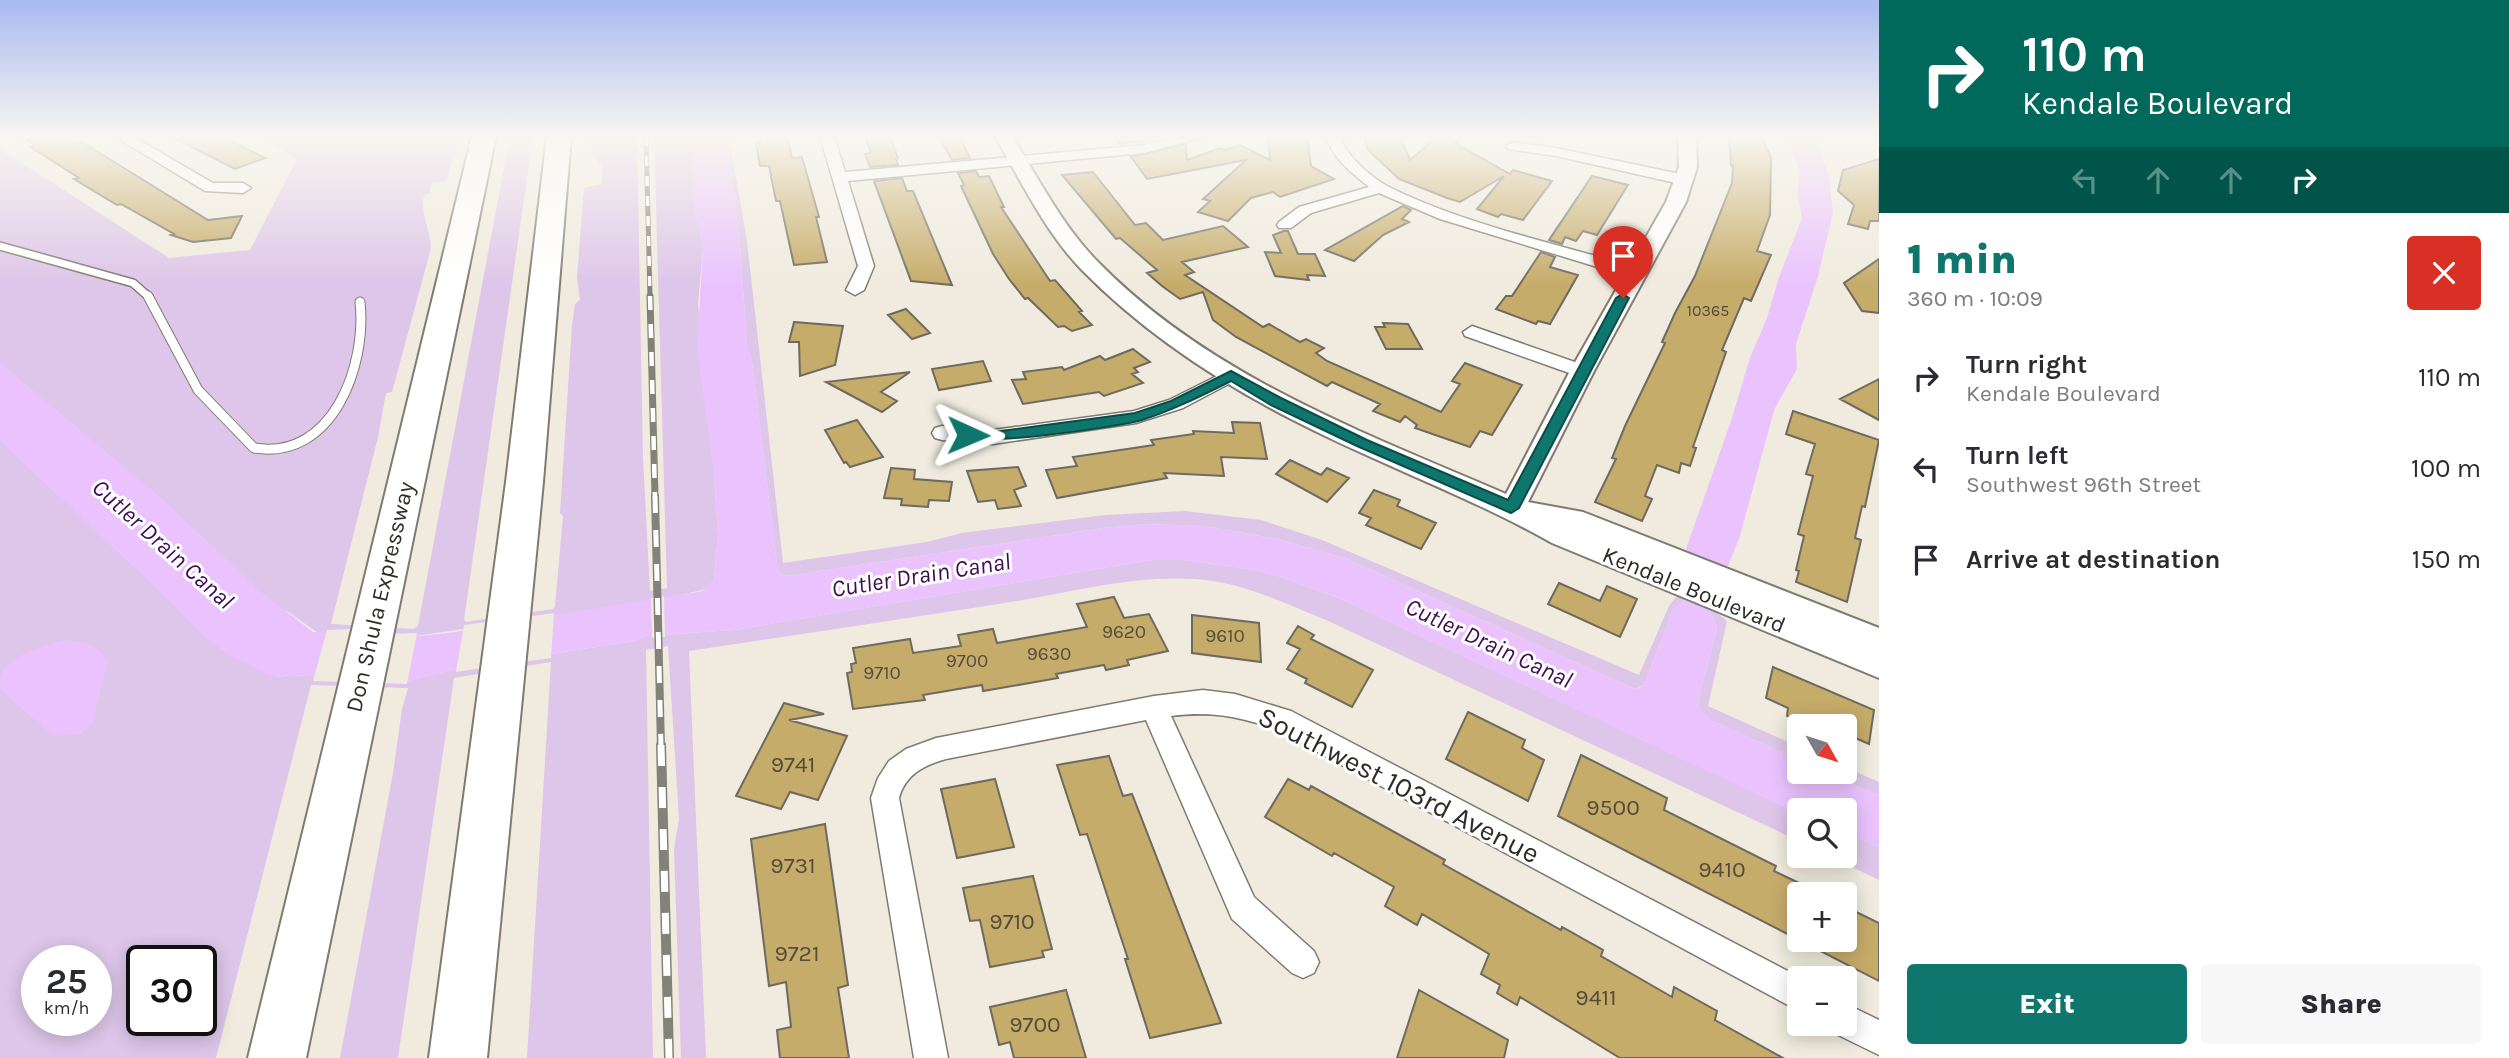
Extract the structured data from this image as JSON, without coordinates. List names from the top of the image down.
{
  "streets": {
    "highway": ["Don Shula Expressway"],
    "street": ["Kendale Boulevard", "Southwest 103rd Avenue"]
  },
  "water": ["Cutler Drain Canal"],
  "house_numbers": [
    "10365",
    "9620",
    "9610",
    "9630",
    "9700",
    "9710",
    "9741",
    "9500",
    "9731",
    "9410",
    "9710",
    "9721",
    "9411",
    "9700"
  ],
  "north": "bottom right",
  "page": {
    "turn": ["110 m", "Kendale Boulevard"],
    "heading": ["1 min", "360 m · 10:09"],
    "list": [
      {
        "name": "Turn right",
        "note": "Kendale Boulevard",
        "value": "110 m"
      },
      {
        "name": "Turn left",
        "note": "Southwest 96th Street",
        "value": "100 m"
      },
      {
        "name": "Arrive at destination",
        "value": "150 m"
      }
    ],
    "map_buttons": ["+", "−"],
    "speed": "25 km/h",
    "limit": "30",
    "buttons": ["Exit", "Share"]
  }
}
